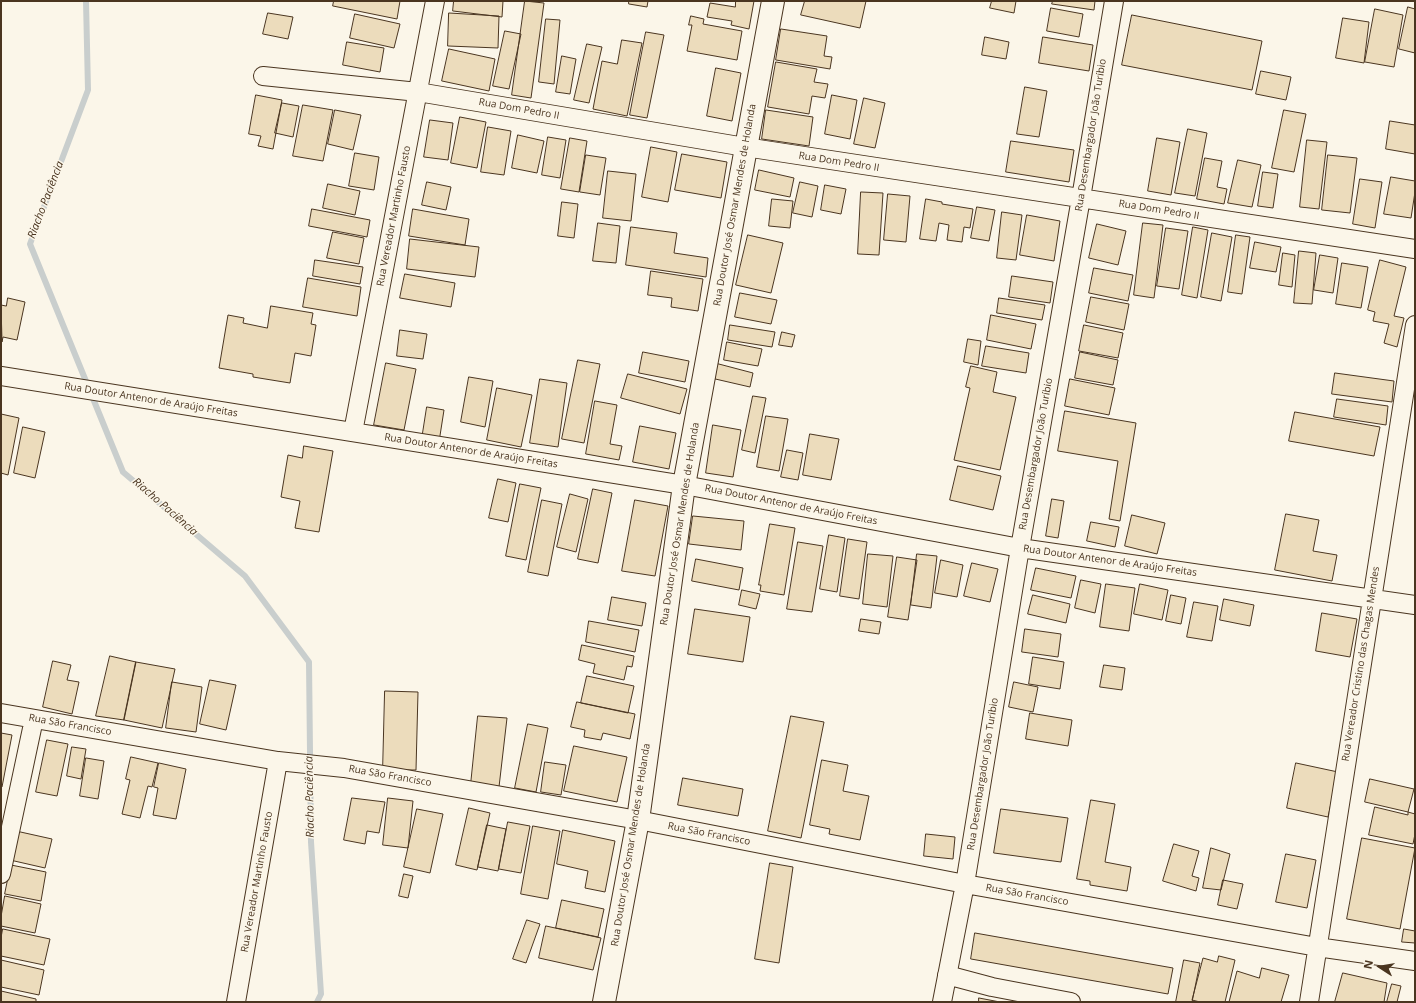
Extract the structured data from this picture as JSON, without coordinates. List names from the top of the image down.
{
  "streets": {
    "street": [
      "Rua Dom Pedro II",
      "Rua Desembargador João Turíbio",
      "Rua Doutor José Osmar Mendes de Holanda",
      "Rua Vereador Martinho Fausto",
      "Rua Doutor Antenor de Araújo Freitas",
      "Rua Vereador Cristino das Chagas Mendes",
      "Rua São Francisco"
    ]
  },
  "crossings": [
    ["Rua Dom Pedro II", "Rua Desembargador João Turíbio"],
    ["Rua Dom Pedro II", "Rua Doutor José Osmar Mendes de Holanda"],
    ["Rua Dom Pedro II", "Rua Vereador Martinho Fausto"],
    ["Rua Desembargador João Turíbio", "Rua Doutor Antenor de Araújo Freitas"],
    ["Rua Desembargador João Turíbio", "Rua São Francisco"],
    ["Rua Doutor José Osmar Mendes de Holanda", "Rua Doutor Antenor de Araújo Freitas"],
    ["Rua Doutor José Osmar Mendes de Holanda", "Rua São Francisco"],
    ["Rua Vereador Martinho Fausto", "Rua Doutor Antenor de Araújo Freitas"],
    ["Rua Vereador Martinho Fausto", "Rua São Francisco"],
    ["Rua Doutor Antenor de Araújo Freitas", "Rua Vereador Cristino das Chagas Mendes"],
    ["Rua Vereador Cristino das Chagas Mendes", "Rua São Francisco"]
  ],
  "water": ["Riacho Paciência"],
  "north": "left"
}
